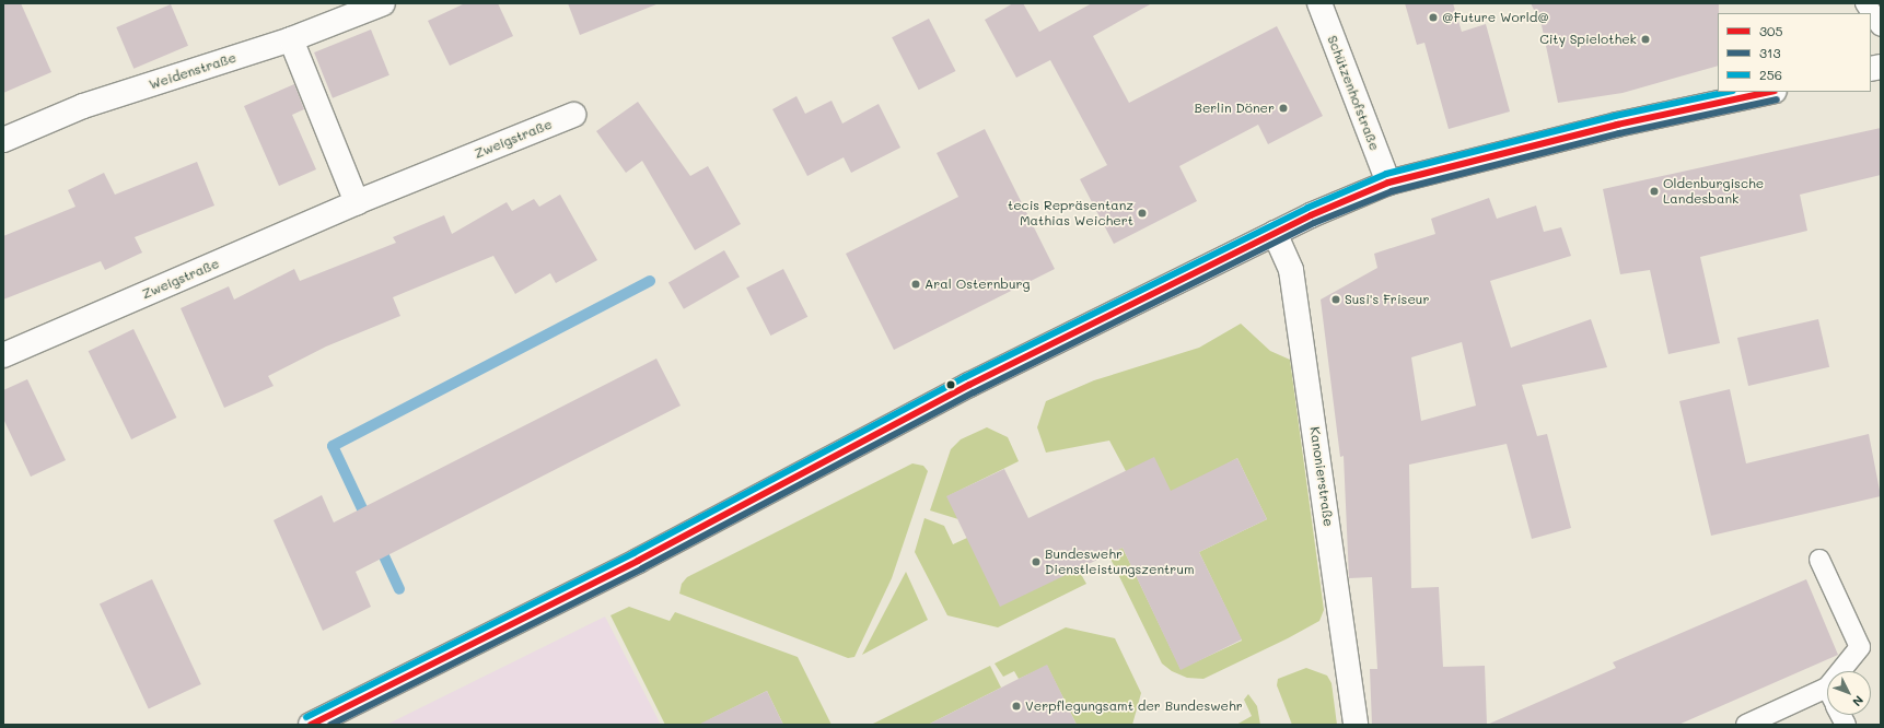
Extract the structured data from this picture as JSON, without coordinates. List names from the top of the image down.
{
  "streets": {
    "street": [
      "Weidenstraße",
      "Schützenhofstraße",
      "Zweigstraße",
      "Kanonierstraße"
    ]
  },
  "places": [
    "@Future World@",
    "City Spielothek",
    "Berlin Döner",
    "Oldenburgische Landesbank",
    "tecis Repräsentanz Mathias Weichert",
    "Aral Osternburg",
    "Susi's Friseur",
    "Bundeswehr Dienstleistungszentrum",
    "Verpflegungsamt der Bundeswehr"
  ],
  "lines": ["transit line 305", "transit line 256", "transit line 313"],
  "legend": ["305", "313", "256"],
  "north": "bottom right"
}
